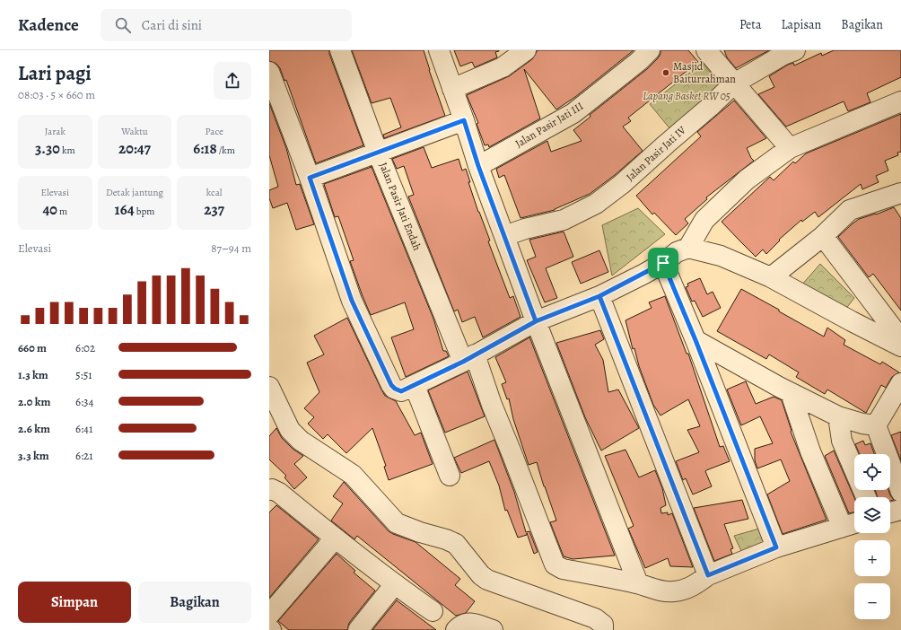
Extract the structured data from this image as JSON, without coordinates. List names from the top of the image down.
{
  "streets": {
    "street": ["Jalan Pasir Jati III", "Jalan Pasir Jati IV", "Jalan Pasir Jati Endah"]
  },
  "parks": ["Lapang Basket RW 05"],
  "places": ["Masjid Baiturrahman"],
  "page": {
    "header": "Kadence",
    "search": "Cari di sini",
    "nav": ["Peta", "Lapisan", "Bagikan"],
    "heading": ["Lari pagi", "08:03 · 5 × 660 m"],
    "stats": [
      ["Jarak", "3.30 km"],
      ["Waktu", "20:47"],
      ["Pace", "6:18 /km"],
      ["Elevasi", "40 m"],
      ["Detak jantung", "164 bpm"],
      ["kcal", "237"]
    ],
    "chart": ["Elevasi", "87–94 m"],
    "list": [
      {
        "name": "660 m",
        "note": "6:02"
      },
      {
        "name": "1.3 km",
        "note": "5:51"
      },
      {
        "name": "2.0 km",
        "note": "6:34"
      },
      {
        "name": "2.6 km",
        "note": "6:41"
      },
      {
        "name": "3.3 km",
        "note": "6:21"
      }
    ],
    "map_buttons": ["+", "−"],
    "buttons": ["Simpan", "Bagikan"]
  }
}
